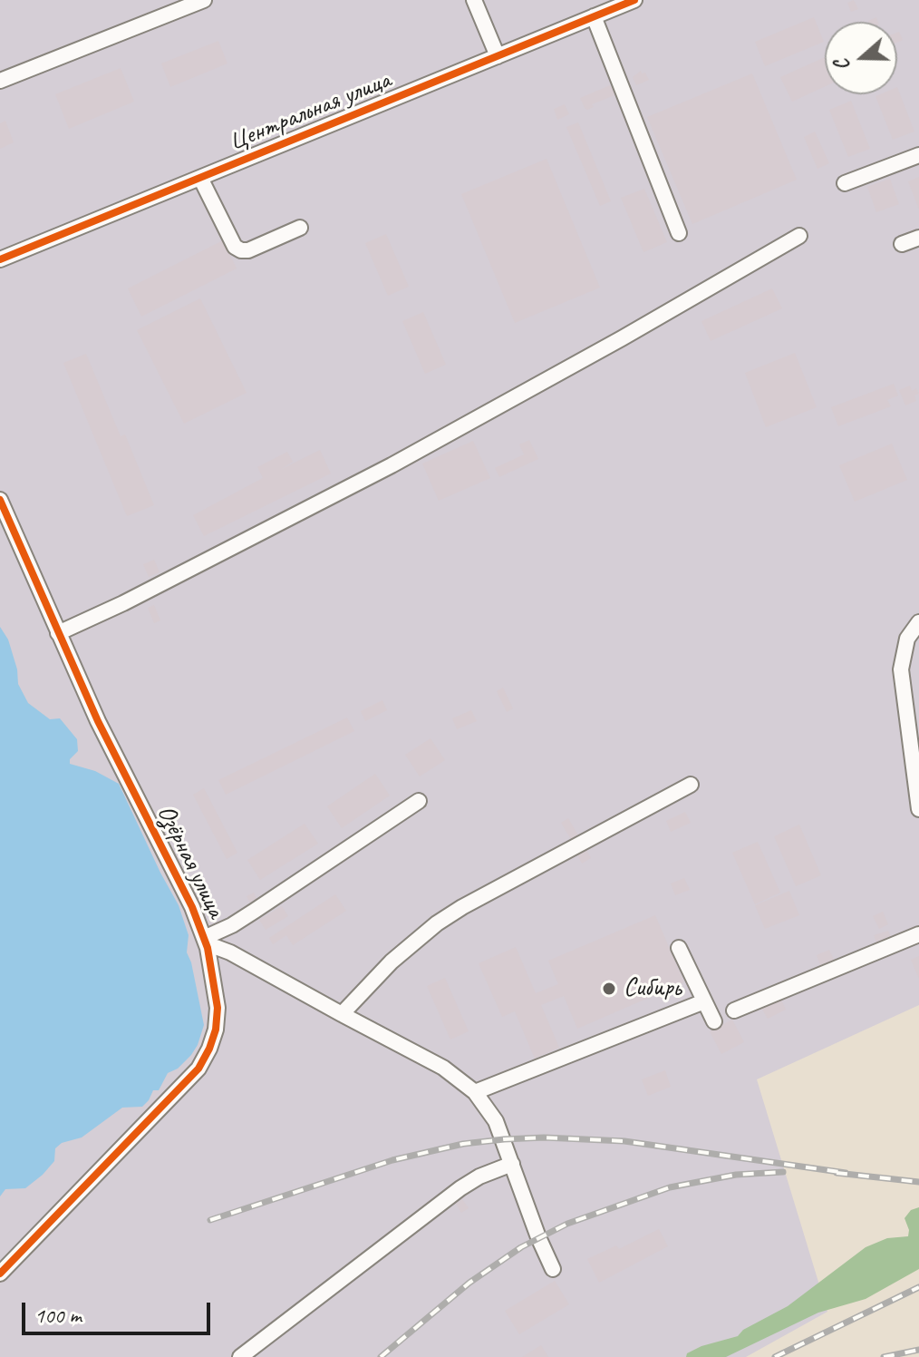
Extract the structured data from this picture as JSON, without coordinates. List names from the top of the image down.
{
  "streets": {
    "street": ["Центральная улица", "Озёрная улица"]
  },
  "places": ["Сибирь"],
  "scale_bar": "100 m",
  "north": "left"
}
